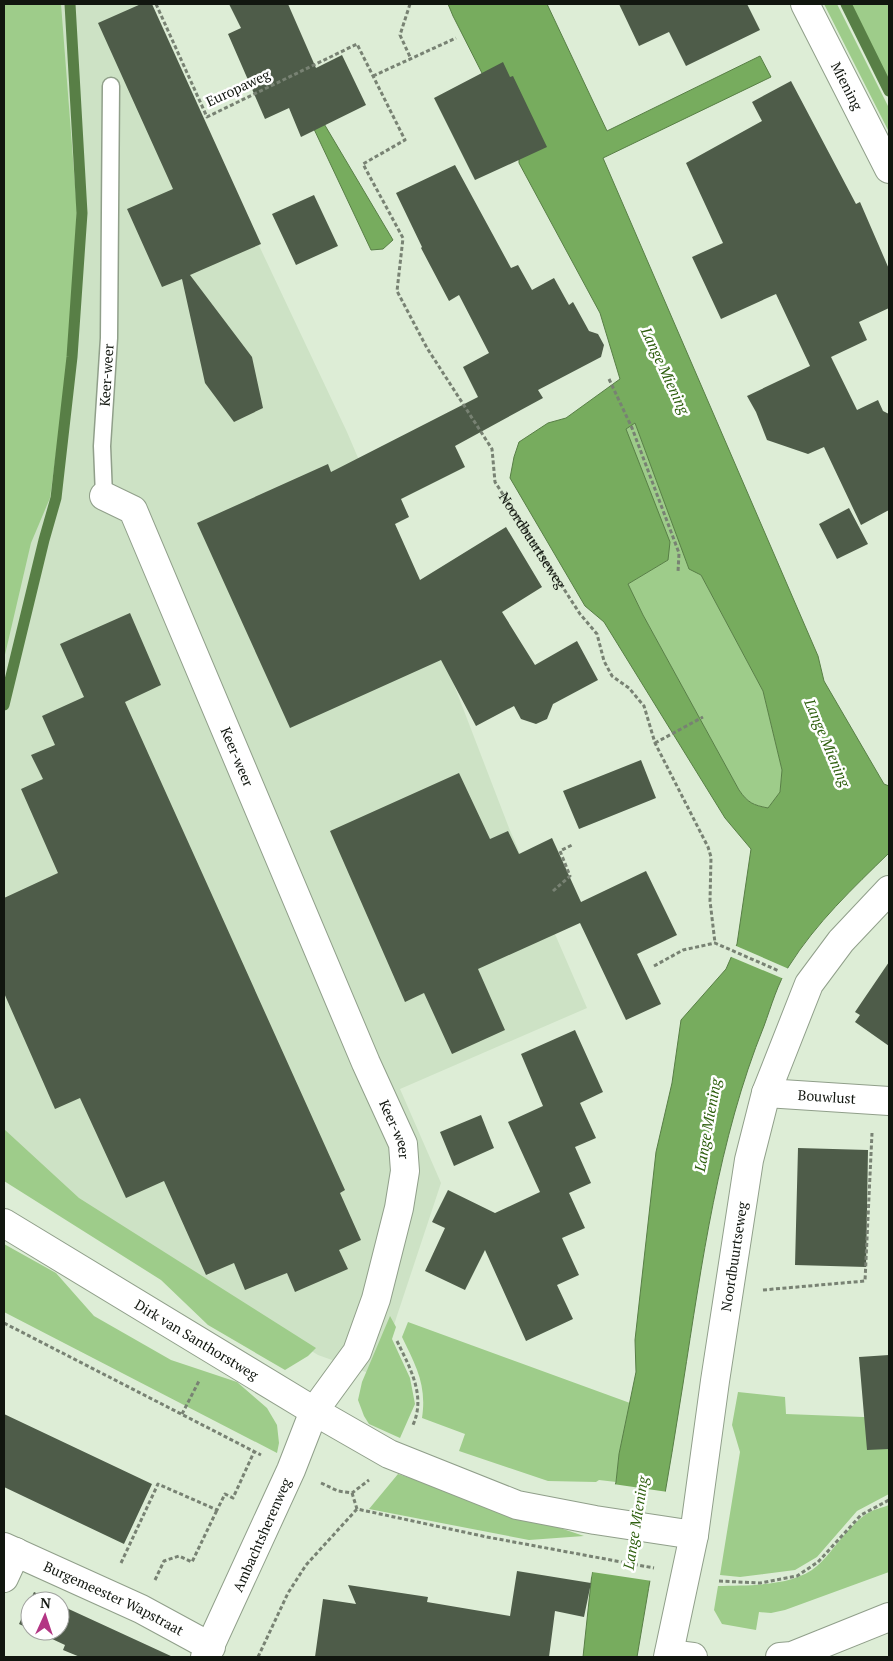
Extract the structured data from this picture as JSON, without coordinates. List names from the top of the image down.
{
  "streets": {
    "street": [
      "Miening",
      "Keer-weer",
      "Noordbuurtseweg",
      "Bouwlust",
      "Dirk van Santhorstweg",
      "Ambachtsherenweg",
      "Burgemeester Wapstraat"
    ],
    "path": ["Europaweg"]
  },
  "crossings": [
    ["Europaweg", "Noordbuurtseweg"],
    ["Keer-weer", "Dirk van Santhorstweg"],
    ["Keer-weer", "Ambachtsherenweg"],
    ["Noordbuurtseweg", "Bouwlust"],
    ["Noordbuurtseweg", "Dirk van Santhorstweg"],
    ["Dirk van Santhorstweg", "Ambachtsherenweg"],
    ["Ambachtsherenweg", "Burgemeester Wapstraat"]
  ],
  "water": ["Lange Miening"],
  "north": "top"
}
